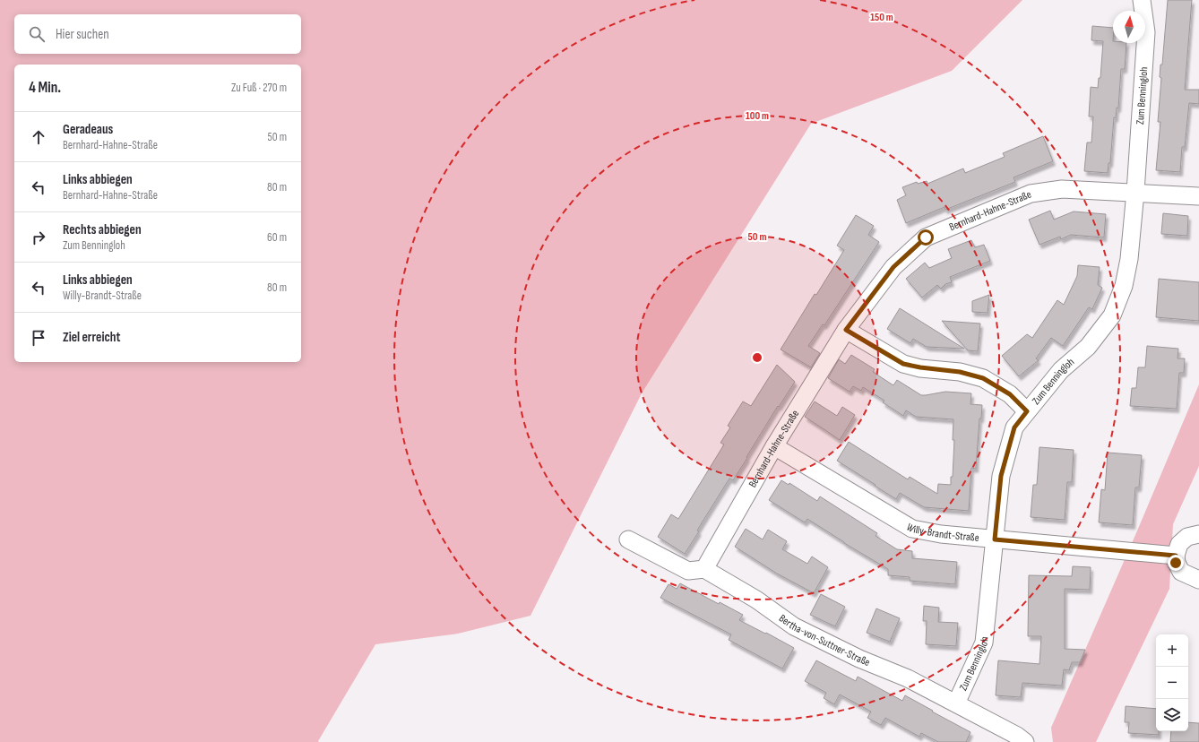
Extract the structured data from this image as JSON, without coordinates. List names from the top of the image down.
{
  "streets": {
    "street": [
      "Zum Benningloh",
      "Bernhard-Hahne-Straße",
      "Willy-Brandt-Straße",
      "Bertha-von-Suttner-Straße"
    ]
  },
  "crossings": [
    ["Zum Benningloh", "Bernhard-Hahne-Straße"],
    ["Zum Benningloh", "Willy-Brandt-Straße"],
    ["Zum Benningloh", "Bertha-von-Suttner-Straße"],
    ["Bernhard-Hahne-Straße", "Willy-Brandt-Straße"],
    ["Bernhard-Hahne-Straße", "Bertha-von-Suttner-Straße"]
  ],
  "north": "top",
  "page": {
    "search": "Hier suchen",
    "heading": ["4 Min.", "Zu Fuß · 270 m"],
    "list": [
      ["Geradeaus", "Bernhard-Hahne-Straße", "50 m"],
      ["Links abbiegen", "Bernhard-Hahne-Straße", "80 m"],
      ["Rechts abbiegen", "Zum Benningloh", "60 m"],
      ["Links abbiegen", "Willy-Brandt-Straße", "80 m"],
      "Ziel erreicht"
    ],
    "map_buttons": ["+", "−"]
  },
  "rings": ["150 m", "100 m", "50 m"]
}
